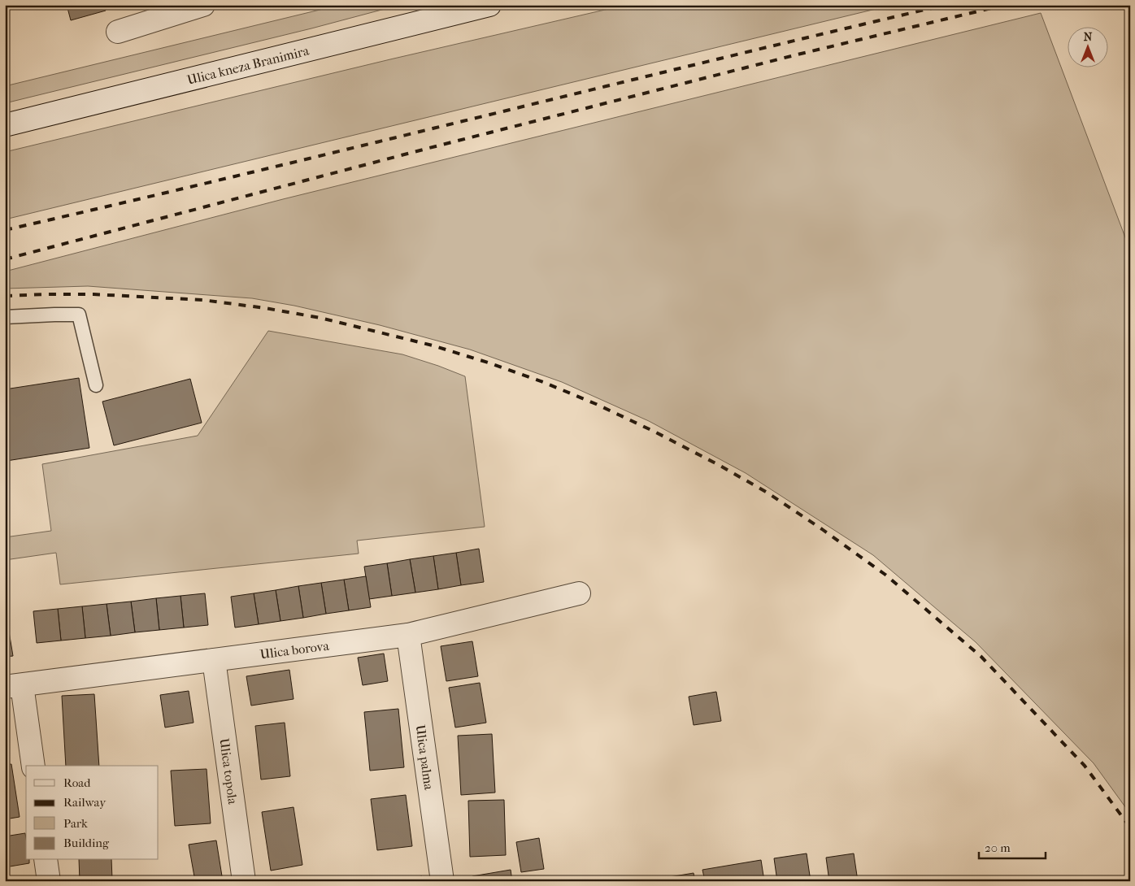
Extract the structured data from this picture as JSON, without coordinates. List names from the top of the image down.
{
  "streets": {
    "street": [
      "Ulica kneza Branimira",
      "Ulica borova",
      "Ulica palma",
      "Ulica topola"
    ]
  },
  "crossings": [
    ["Ulica borova", "Ulica palma"],
    ["Ulica borova", "Ulica topola"]
  ],
  "legend": [
    "Road",
    "Railway",
    "Park",
    "Building"
  ],
  "scale_bar": "20 m",
  "north": "top"
}
